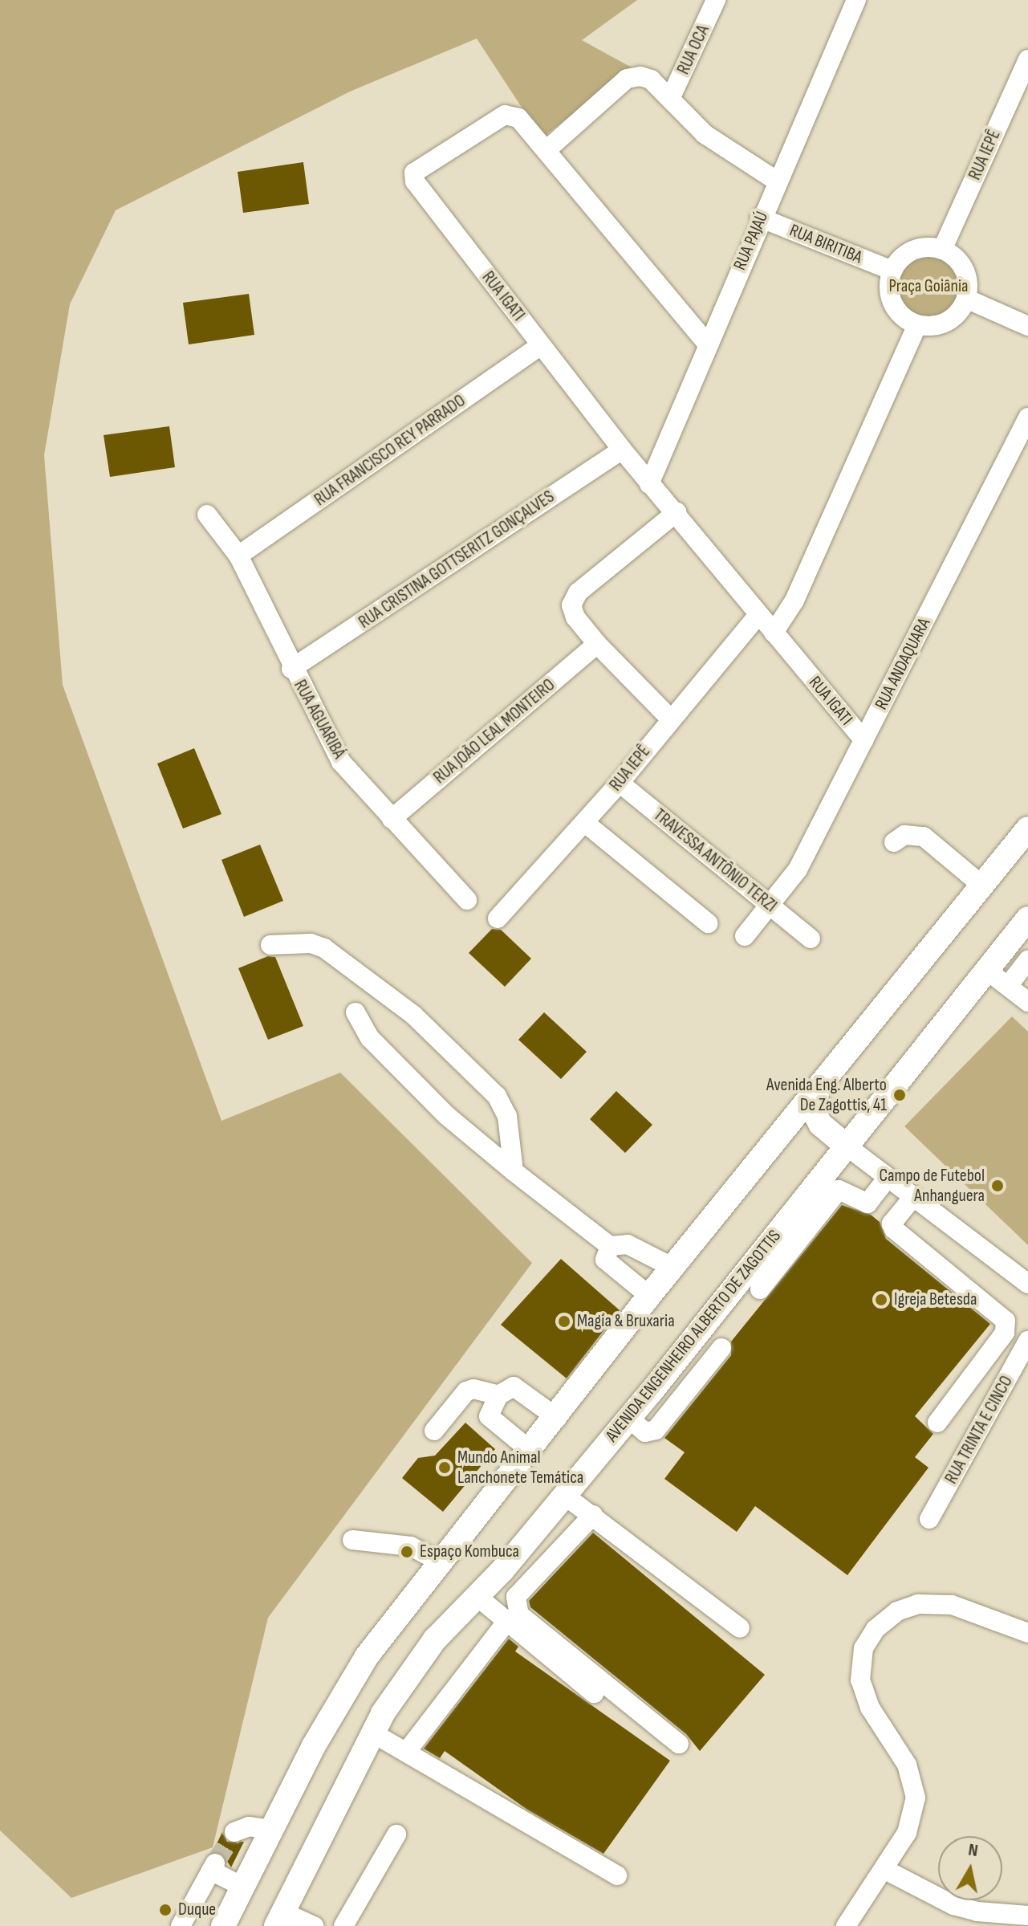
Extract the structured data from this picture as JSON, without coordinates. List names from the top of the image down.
{
  "streets": {
    "main road": ["AVENIDA ENGENHEIRO ALBERTO DE ZAGOTTIS"],
    "street": [
      "RUA OCA",
      "RUA IEPÊ",
      "RUA PAJAÚ",
      "RUA BIRITIBA",
      "RUA IGATI",
      "RUA FRANCISCO REY PARRADO",
      "RUA CRISTINA GOTTSERITZ GONÇALVES",
      "RUA ANDAQUARA",
      "RUA AGUARIBÁ",
      "RUA JOÃO LEAL MONTEIRO",
      "TRAVESSA ANTÔNIO TERZI",
      "RUA TRINTA E CINCO"
    ]
  },
  "crossings": [
    ["RUA IEPÊ", "RUA BIRITIBA"],
    ["RUA IEPÊ", "RUA IGATI"],
    ["RUA IEPÊ", "TRAVESSA ANTÔNIO TERZI"],
    ["RUA PAJAÚ", "RUA BIRITIBA"],
    ["RUA PAJAÚ", "RUA IGATI"],
    ["RUA IGATI", "RUA FRANCISCO REY PARRADO"],
    ["RUA IGATI", "RUA CRISTINA GOTTSERITZ GONÇALVES"],
    ["RUA IGATI", "RUA ANDAQUARA"],
    ["RUA FRANCISCO REY PARRADO", "RUA AGUARIBÁ"],
    ["RUA CRISTINA GOTTSERITZ GONÇALVES", "RUA AGUARIBÁ"],
    ["RUA ANDAQUARA", "TRAVESSA ANTÔNIO TERZI"],
    ["RUA AGUARIBÁ", "RUA JOÃO LEAL MONTEIRO"]
  ],
  "parks": ["Praça Goiânia"],
  "places": [
    "Avenida Eng. Alberto De Zagottis, 41",
    "Campo de Futebol Anhanguera",
    "Igreja Betesda",
    "Magia & Bruxaria",
    "Mundo Animal Lanchonete Temática",
    "Espaço Kombuca",
    "Duque"
  ],
  "north": "top"
}
